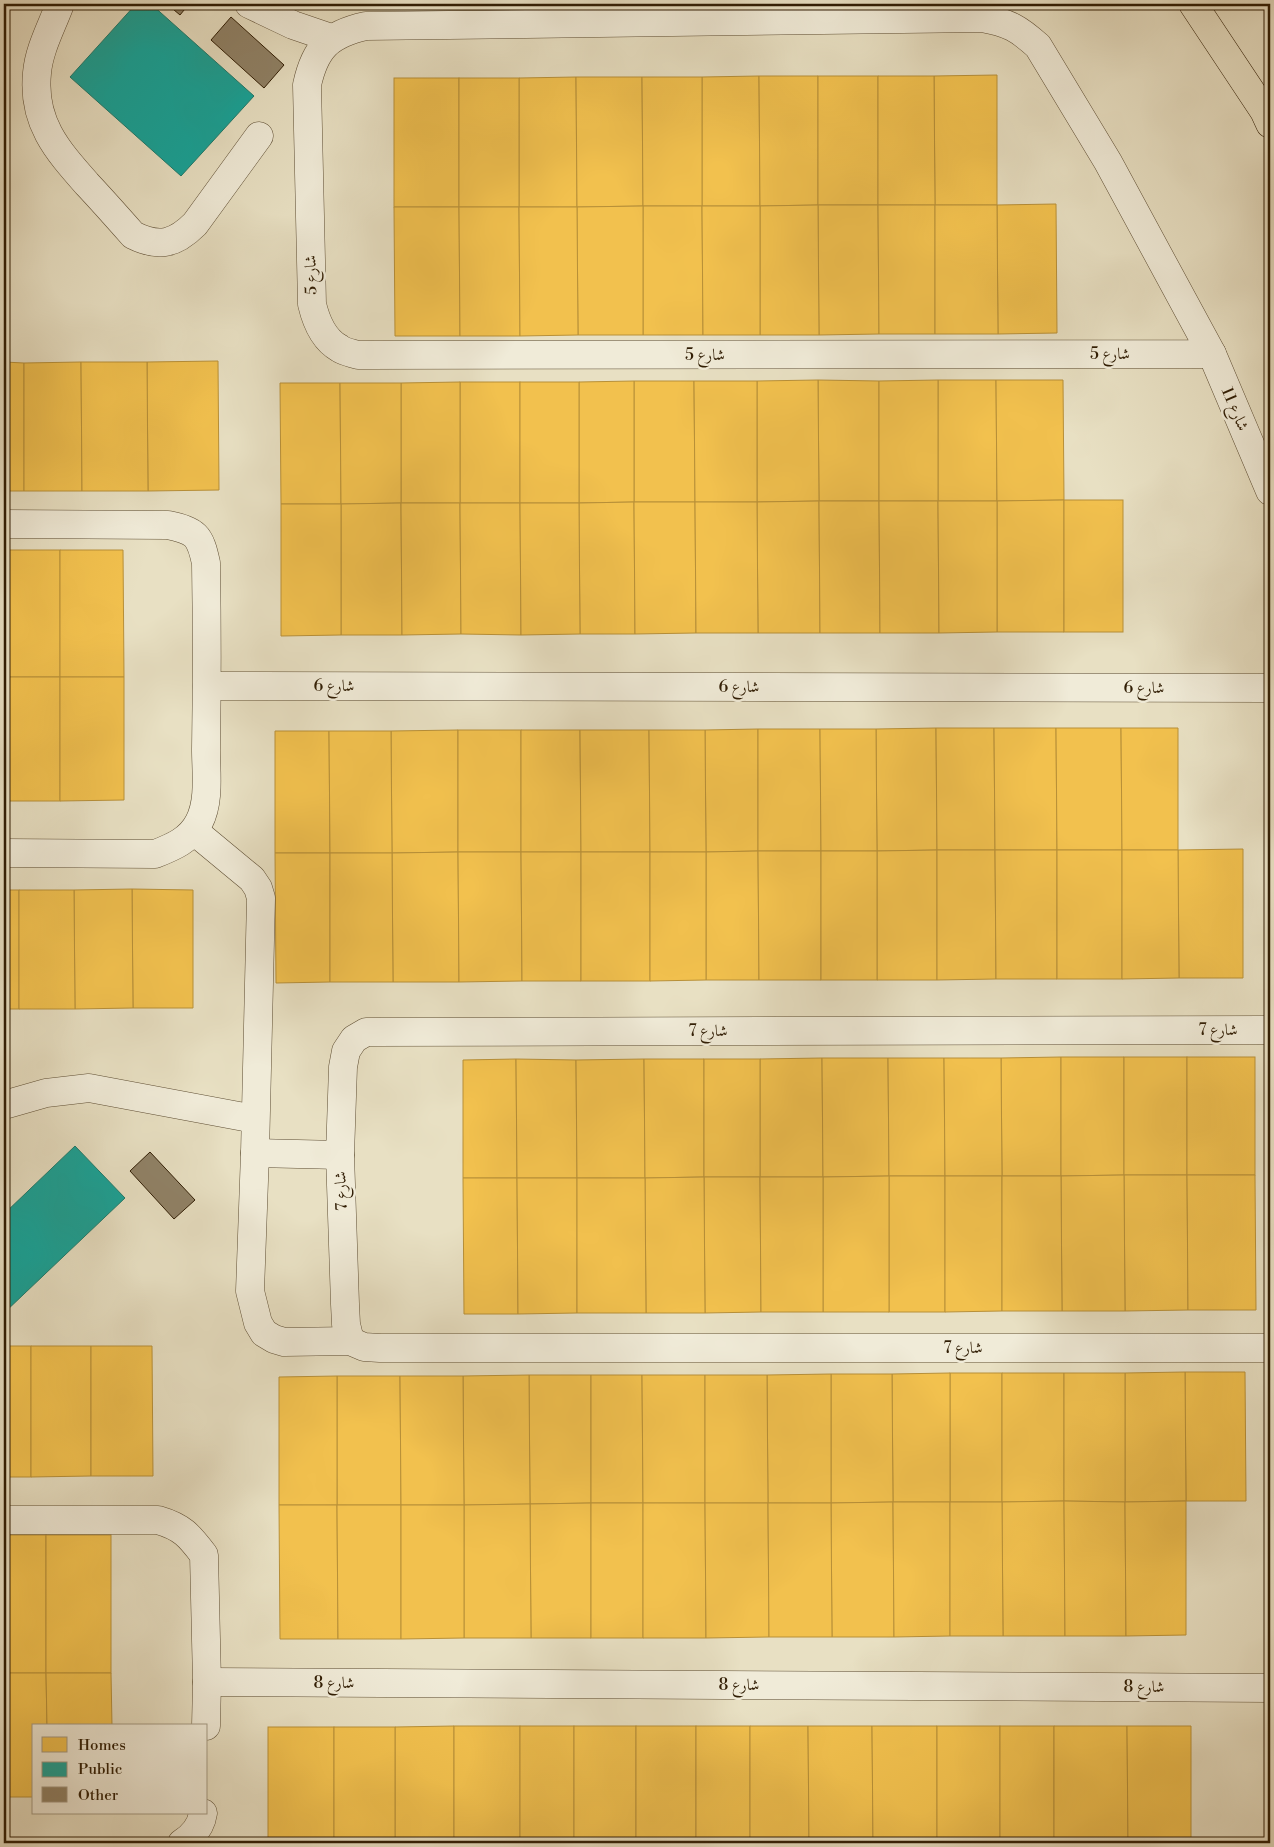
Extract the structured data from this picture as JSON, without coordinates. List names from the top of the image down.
{
  "streets": {
    "street": [
      "شارع 5",
      "شارع 11",
      "شارع 6",
      "شارع 7",
      "شارع 8"
    ]
  },
  "crossings": [
    ["شارع 5", "شارع 11"]
  ],
  "legend": ["Homes", "Public", "Other"]
}
